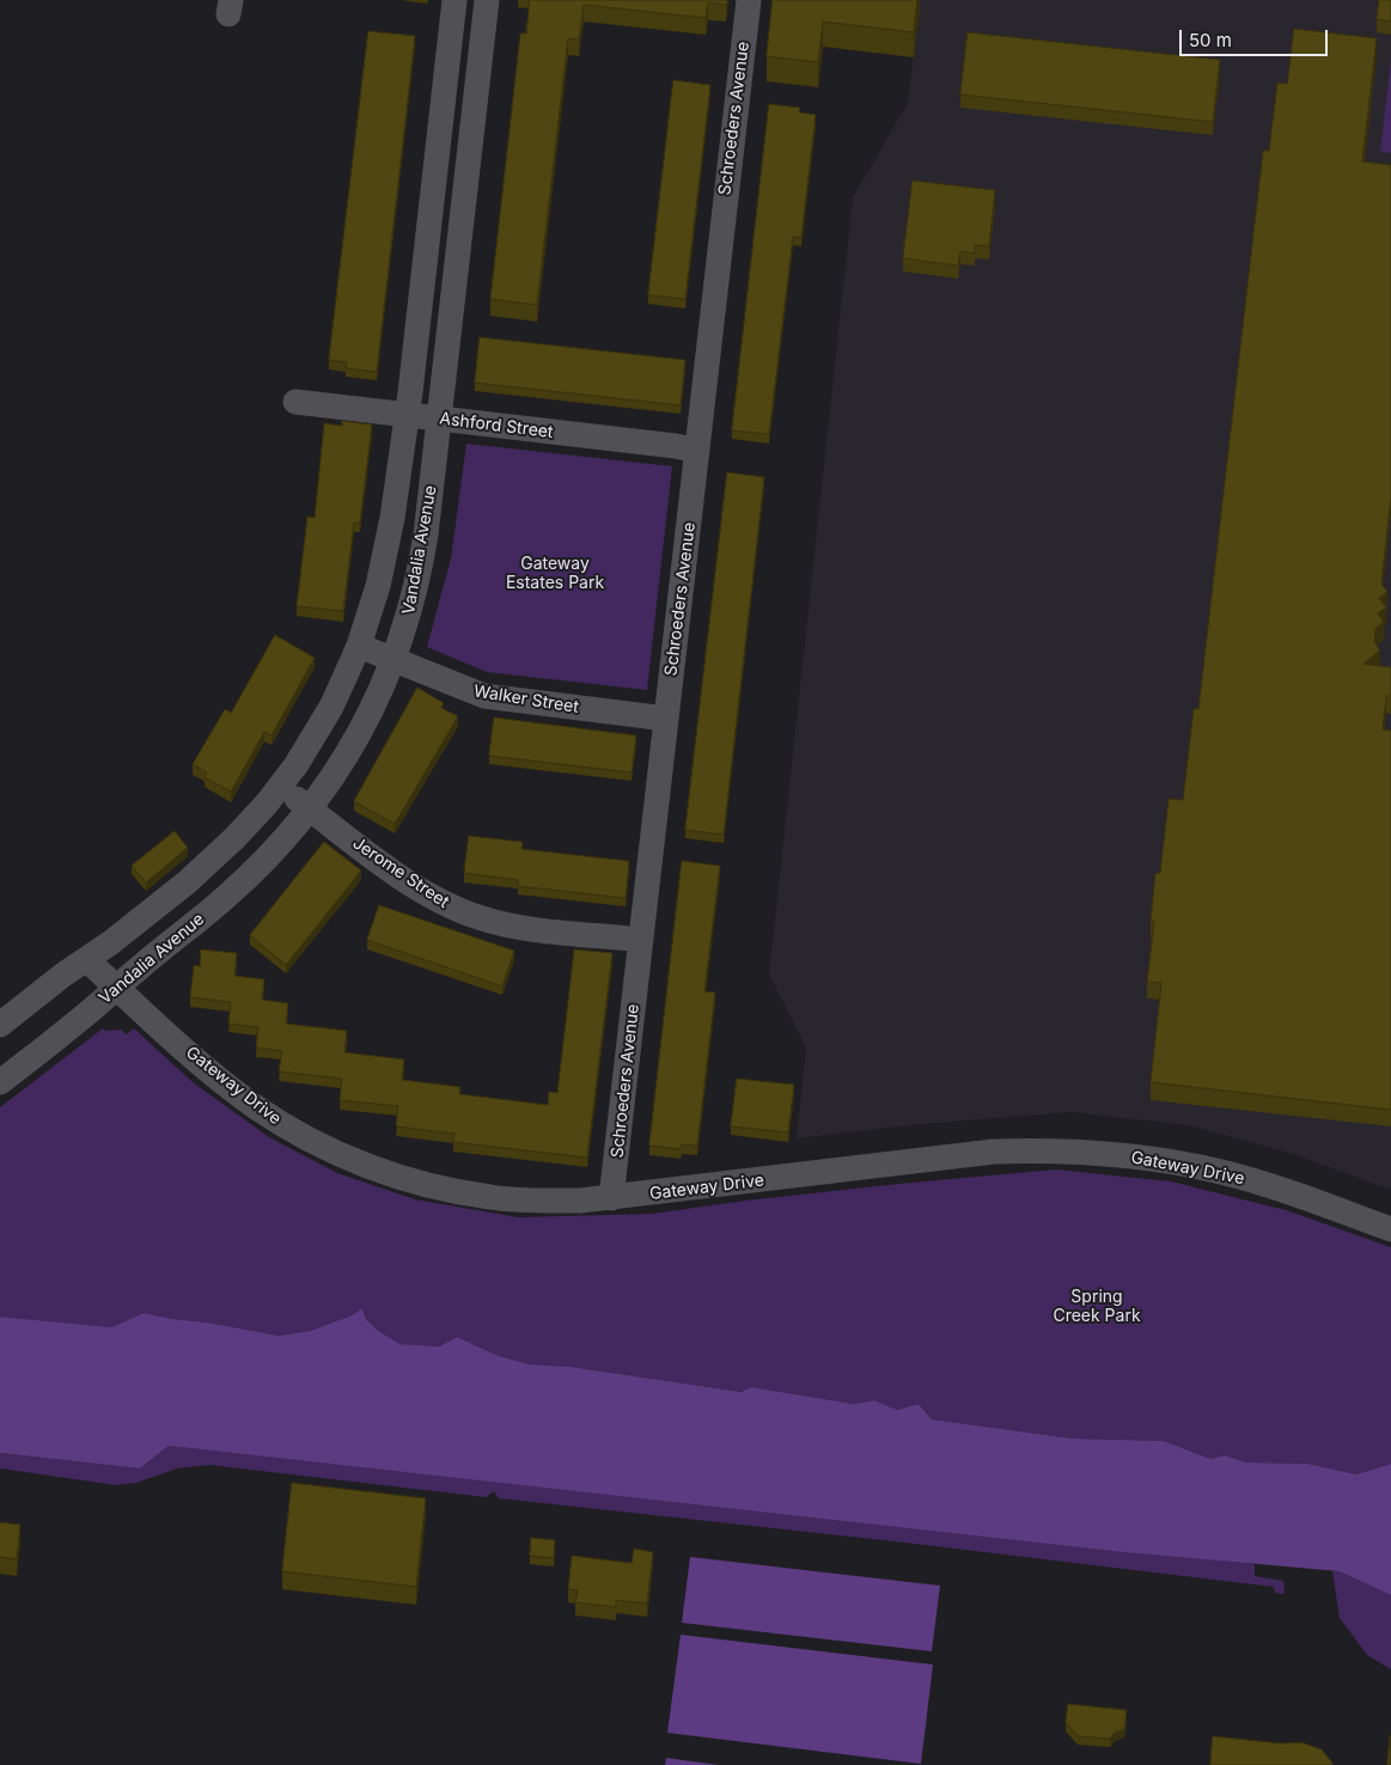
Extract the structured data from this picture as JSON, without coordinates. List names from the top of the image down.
{
  "streets": {
    "street": [
      "Schroeders Avenue",
      "Ashford Street",
      "Vandalia Avenue",
      "Walker Street",
      "Jerome Street",
      "Gateway Drive"
    ]
  },
  "crossings": [
    ["Schroeders Avenue", "Ashford Street"],
    ["Schroeders Avenue", "Walker Street"],
    ["Schroeders Avenue", "Jerome Street"],
    ["Schroeders Avenue", "Gateway Drive"],
    ["Ashford Street", "Vandalia Avenue"],
    ["Vandalia Avenue", "Walker Street"],
    ["Vandalia Avenue", "Jerome Street"],
    ["Vandalia Avenue", "Gateway Drive"]
  ],
  "parks": ["Gateway Estates Park", "Spring Creek Park"],
  "scale_bar": "50 m"
}
